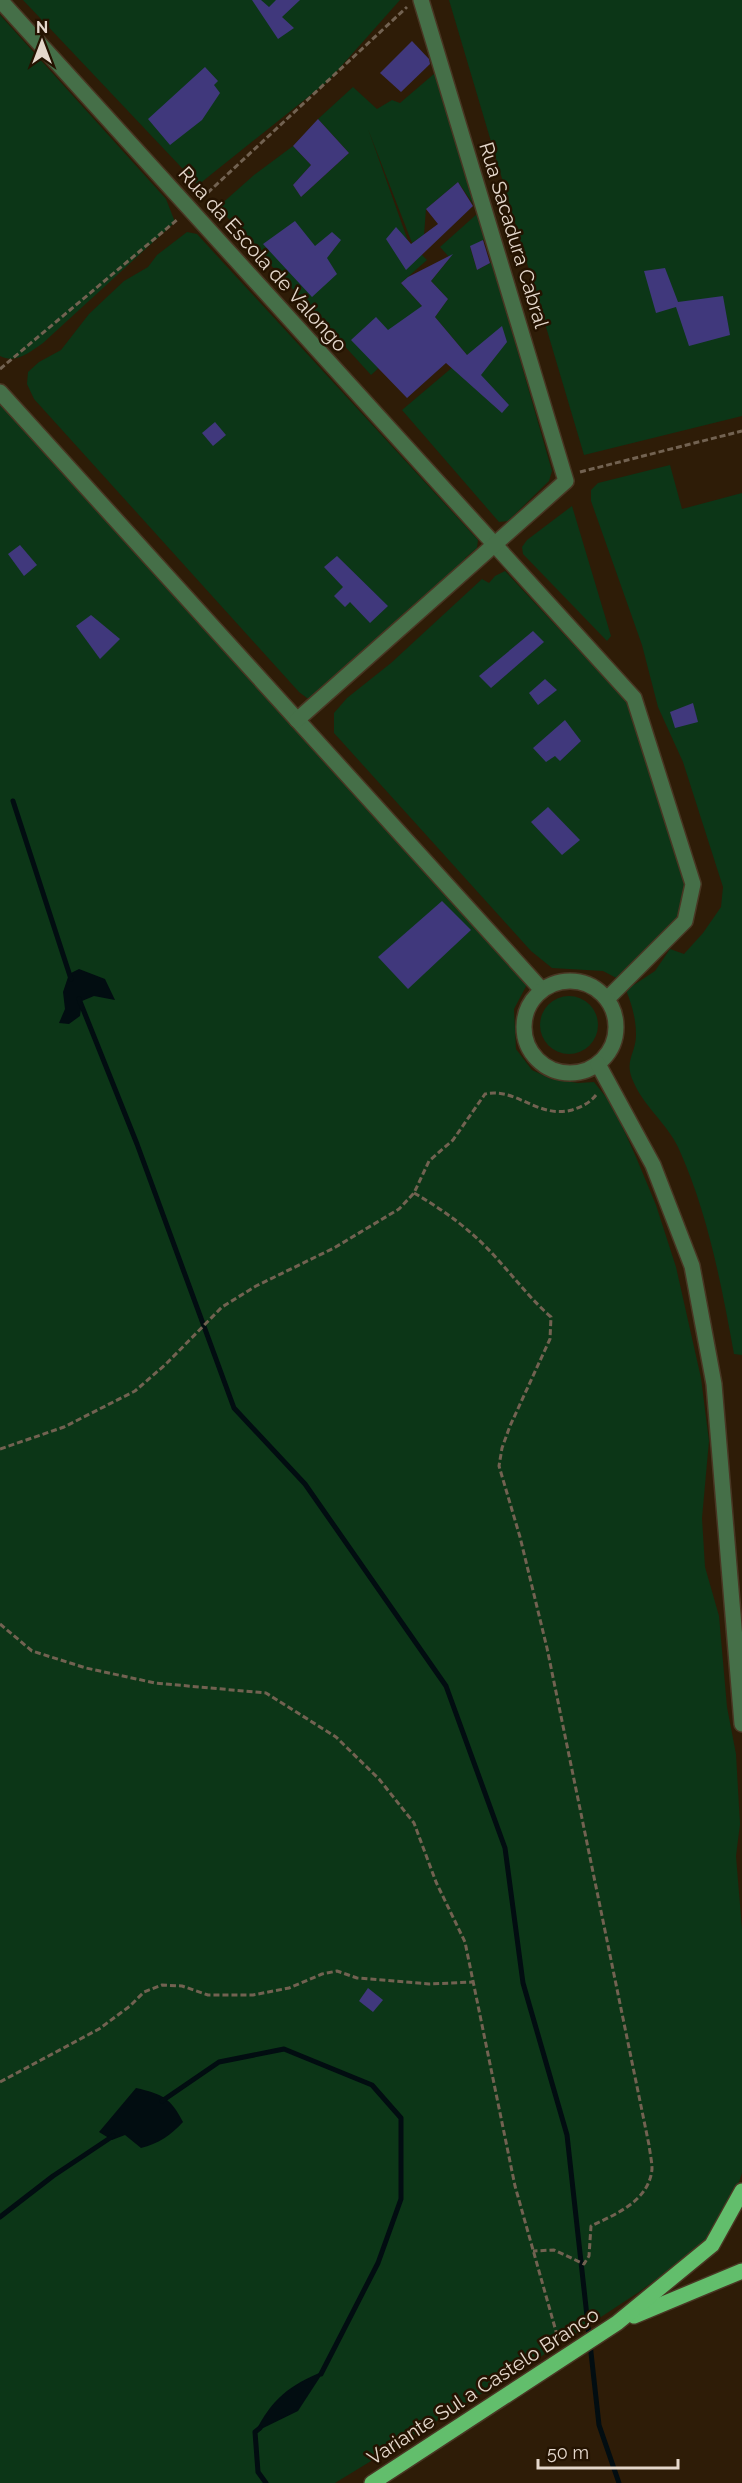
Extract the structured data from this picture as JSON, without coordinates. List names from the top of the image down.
{
  "streets": {
    "main road": ["Variante Sul a Castelo Branco"],
    "street": ["Rua Sacadura Cabral", "Rua da Escola de Valongo"]
  },
  "scale_bar": "50 m",
  "north": "top"
}
